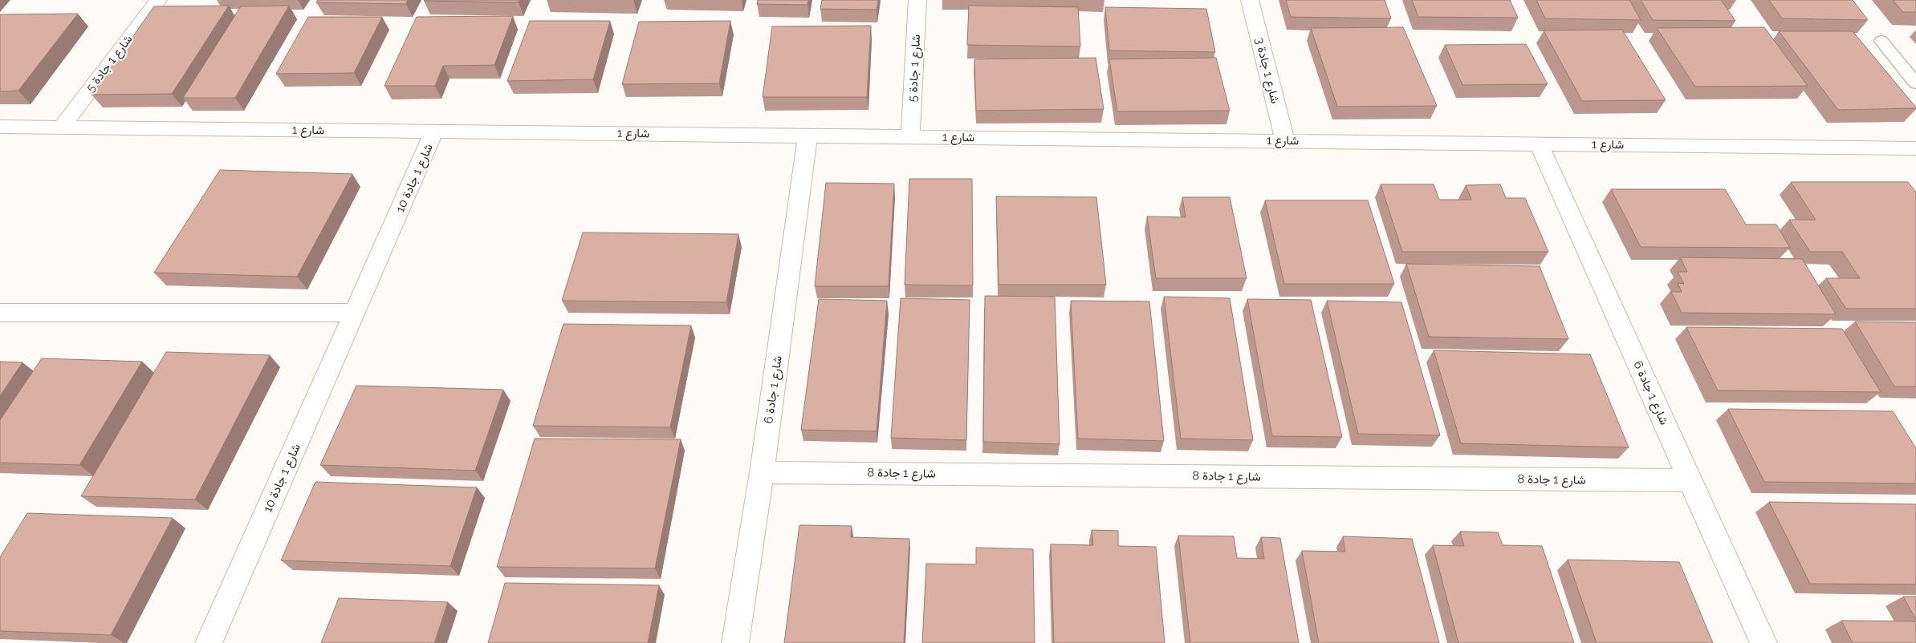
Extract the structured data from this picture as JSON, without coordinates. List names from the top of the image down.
{
  "streets": {
    "street": [
      "شارع 1 جادة 5",
      "شارع 1 جادة 3",
      "شارع 1",
      "شارع 1 جادة 10",
      "شارع 1 جادة 6",
      "شارع 1 جادة 8"
    ]
  },
  "crossings": [
    ["شارع 1 جادة 5", "شارع 1"],
    ["شارع 1 جادة 3", "شارع 1"],
    ["شارع 1", "شارع 1 جادة 10"],
    ["شارع 1", "شارع 1 جادة 6"],
    ["شارع 1 جادة 6", "شارع 1 جادة 8"]
  ]
}
